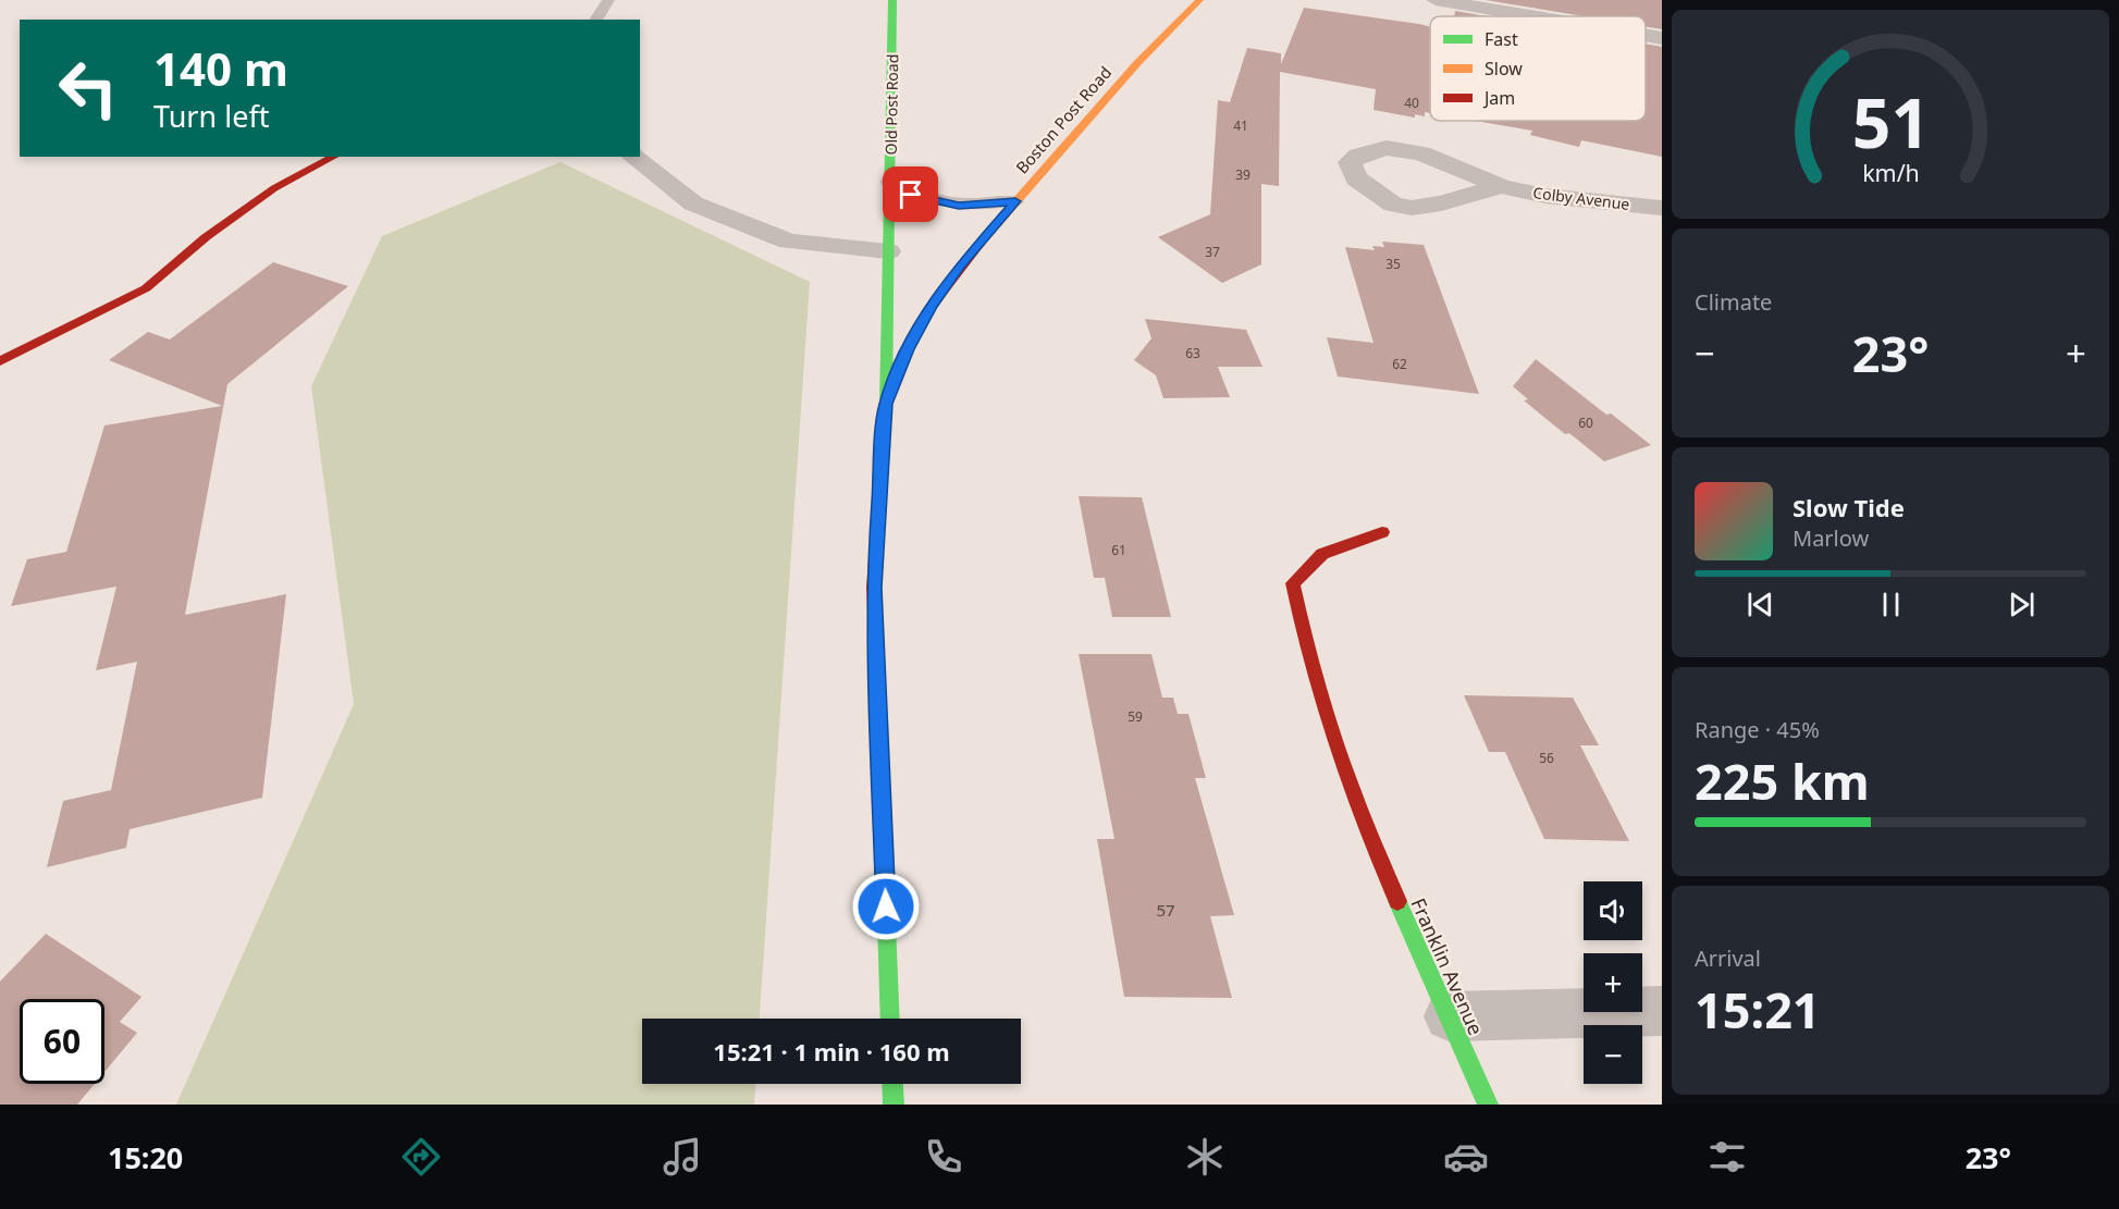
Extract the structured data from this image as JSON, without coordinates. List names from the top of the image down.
{
  "streets": {
    "street": [
      "Old Post Road",
      "Boston Post Road",
      "Colby Avenue",
      "Franklin Avenue"
    ]
  },
  "crossings": [
    ["Old Post Road", "Boston Post Road"]
  ],
  "house_numbers": [
    "40",
    "41",
    "39",
    "37",
    "35",
    "63",
    "62",
    "60",
    "61",
    "59",
    "56",
    "57"
  ],
  "legend": ["Fast", "Slow", "Jam"],
  "page": {
    "turn": ["140 m", "Turn left"],
    "tile": [
      "Climate",
      ["Range · 45%", "225 km"],
      ["Arrival", "15:21"]
    ],
    "heat": ["−", "23°", "+"],
    "song": ["Slow Tide", "Marlow"],
    "map_buttons": ["+", "−"],
    "limit": "60",
    "trip": "15:21 · 1 min · 160 m",
    "tabs": ["15:20", "23°"],
    "gauge": ["51", "km/h"]
  }
}
